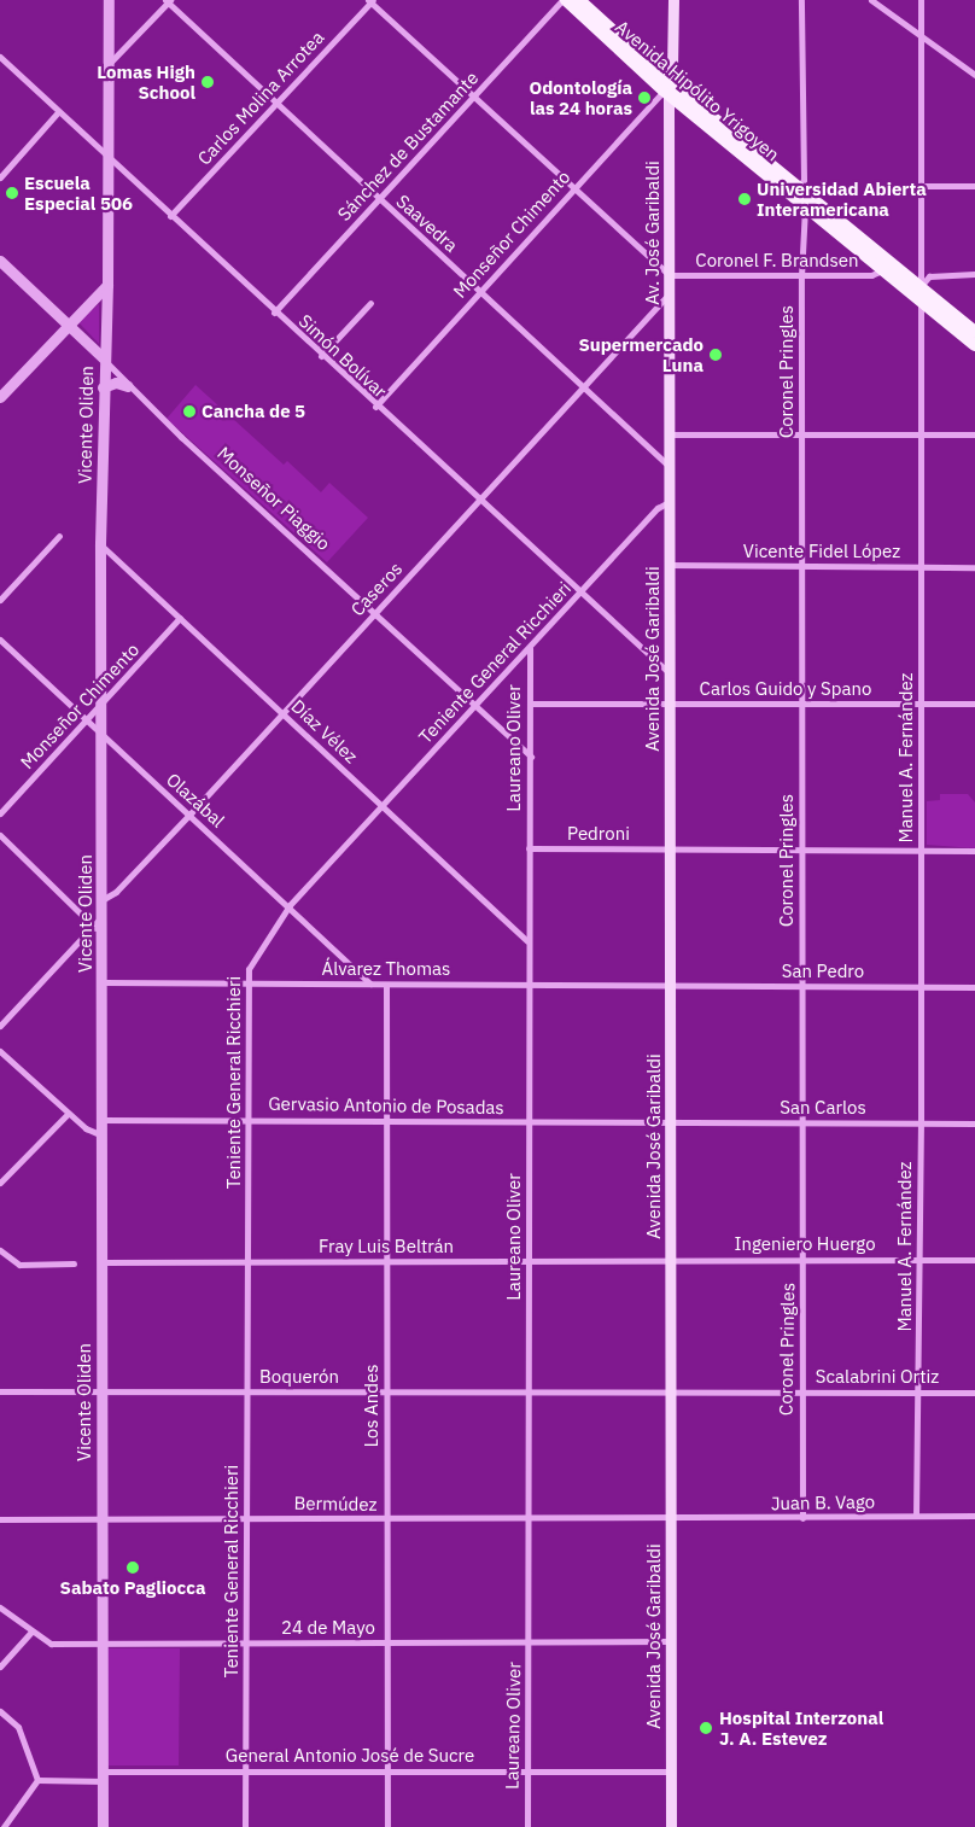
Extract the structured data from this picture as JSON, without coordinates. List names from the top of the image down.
{
  "streets": {
    "main road": ["Avenida Hipólito Yrigoyen", "Av. José Garibaldi", "Avenida José Garibaldi"],
    "street": [
      "Carlos Molina Arrotea",
      "Sánchez de Bustamante",
      "Saavedra",
      "Monseñor Chimento",
      "Coronel F. Brandsen",
      "Simón Bolívar",
      "Coronel Pringles",
      "Vicente Oliden",
      "Monseñor Piaggio",
      "Vicente Fidel López",
      "Caseros",
      "Teniente General Ricchieri",
      "Carlos Guido y Spano",
      "Díaz Vélez",
      "Laureano Oliver",
      "Manuel A. Fernández",
      "Olazábal",
      "Pedroni",
      "Álvarez Thomas",
      "San Pedro",
      "Gervasio Antonio de Posadas",
      "San Carlos",
      "Ingeniero Huergo",
      "Fray Luis Beltrán",
      "Boquerón",
      "Scalabrini Ortiz",
      "Los Andes",
      "Juan B. Vago",
      "Bermúdez",
      "24 de Mayo",
      "General Antonio José de Sucre"
    ]
  },
  "crossings": [
    ["Avenida Hipólito Yrigoyen", "Sánchez de Bustamante"],
    ["Avenida Hipólito Yrigoyen", "Av. José Garibaldi"],
    ["Avenida Hipólito Yrigoyen", "Monseñor Chimento"],
    ["Avenida Hipólito Yrigoyen", "Coronel F. Brandsen"],
    ["Avenida Hipólito Yrigoyen", "Coronel Pringles"],
    ["Avenida Hipólito Yrigoyen", "Manuel A. Fernández"],
    ["Carlos Molina Arrotea", "Saavedra"],
    ["Carlos Molina Arrotea", "Simón Bolívar"],
    ["Sánchez de Bustamante", "Saavedra"],
    ["Sánchez de Bustamante", "Simón Bolívar"],
    ["Saavedra", "Av. José Garibaldi"],
    ["Saavedra", "Monseñor Chimento"],
    ["Saavedra", "Caseros"],
    ["Saavedra", "Avenida José Garibaldi"],
    ["Av. José Garibaldi", "Monseñor Chimento"],
    ["Av. José Garibaldi", "Coronel F. Brandsen"],
    ["Av. José Garibaldi", "Caseros"],
    ["Av. José Garibaldi", "Avenida José Garibaldi"],
    ["Monseñor Chimento", "Simón Bolívar"],
    ["Monseñor Chimento", "Vicente Oliden"],
    ["Monseñor Chimento", "Díaz Vélez"],
    ["Monseñor Chimento", "Olazábal"],
    ["Coronel F. Brandsen", "Coronel Pringles"],
    ["Simón Bolívar", "Vicente Oliden"],
    ["Simón Bolívar", "Caseros"],
    ["Simón Bolívar", "Avenida José Garibaldi"],
    ["Simón Bolívar", "Teniente General Ricchieri"],
    ["Coronel Pringles", "Vicente Fidel López"],
    ["Coronel Pringles", "Carlos Guido y Spano"],
    ["Coronel Pringles", "Pedroni"],
    ["Coronel Pringles", "San Pedro"],
    ["Coronel Pringles", "San Carlos"],
    ["Coronel Pringles", "Ingeniero Huergo"],
    ["Coronel Pringles", "Scalabrini Ortiz"],
    ["Coronel Pringles", "Juan B. Vago"],
    ["Vicente Oliden", "Monseñor Piaggio"],
    ["Vicente Oliden", "Caseros"],
    ["Vicente Oliden", "Díaz Vélez"],
    ["Vicente Oliden", "Olazábal"],
    ["Vicente Oliden", "Álvarez Thomas"],
    ["Vicente Oliden", "Gervasio Antonio de Posadas"],
    ["Vicente Oliden", "Fray Luis Beltrán"],
    ["Vicente Oliden", "Boquerón"],
    ["Vicente Oliden", "Bermúdez"],
    ["Vicente Oliden", "24 de Mayo"],
    ["Vicente Oliden", "General Antonio José de Sucre"],
    ["Monseñor Piaggio", "Caseros"],
    ["Monseñor Piaggio", "Teniente General Ricchieri"],
    ["Monseñor Piaggio", "Laureano Oliver"],
    ["Vicente Fidel López", "Avenida José Garibaldi"],
    ["Vicente Fidel López", "Manuel A. Fernández"],
    ["Caseros", "Díaz Vélez"],
    ["Caseros", "Olazábal"],
    ["Avenida José Garibaldi", "Teniente General Ricchieri"],
    ["Avenida José Garibaldi", "Carlos Guido y Spano"],
    ["Avenida José Garibaldi", "Pedroni"],
    ["Avenida José Garibaldi", "Álvarez Thomas"],
    ["Avenida José Garibaldi", "San Pedro"],
    ["Avenida José Garibaldi", "Gervasio Antonio de Posadas"],
    ["Avenida José Garibaldi", "San Carlos"],
    ["Avenida José Garibaldi", "Ingeniero Huergo"],
    ["Avenida José Garibaldi", "Fray Luis Beltrán"],
    ["Avenida José Garibaldi", "Boquerón"],
    ["Avenida José Garibaldi", "Scalabrini Ortiz"],
    ["Avenida José Garibaldi", "Juan B. Vago"],
    ["Avenida José Garibaldi", "Bermúdez"],
    ["Avenida José Garibaldi", "24 de Mayo"],
    ["Avenida José Garibaldi", "General Antonio José de Sucre"],
    ["Teniente General Ricchieri", "Díaz Vélez"],
    ["Teniente General Ricchieri", "Laureano Oliver"],
    ["Teniente General Ricchieri", "Olazábal"],
    ["Teniente General Ricchieri", "Álvarez Thomas"],
    ["Teniente General Ricchieri", "Gervasio Antonio de Posadas"],
    ["Teniente General Ricchieri", "Fray Luis Beltrán"],
    ["Teniente General Ricchieri", "Boquerón"],
    ["Teniente General Ricchieri", "Bermúdez"],
    ["Teniente General Ricchieri", "24 de Mayo"],
    ["Teniente General Ricchieri", "General Antonio José de Sucre"],
    ["Carlos Guido y Spano", "Laureano Oliver"],
    ["Carlos Guido y Spano", "Manuel A. Fernández"],
    ["Díaz Vélez", "Laureano Oliver"],
    ["Laureano Oliver", "Pedroni"],
    ["Laureano Oliver", "Álvarez Thomas"],
    ["Laureano Oliver", "Gervasio Antonio de Posadas"],
    ["Laureano Oliver", "Fray Luis Beltrán"],
    ["Laureano Oliver", "Boquerón"],
    ["Laureano Oliver", "Bermúdez"],
    ["Laureano Oliver", "24 de Mayo"],
    ["Laureano Oliver", "General Antonio José de Sucre"],
    ["Manuel A. Fernández", "Pedroni"],
    ["Manuel A. Fernández", "San Pedro"],
    ["Manuel A. Fernández", "San Carlos"],
    ["Manuel A. Fernández", "Ingeniero Huergo"],
    ["Manuel A. Fernández", "Scalabrini Ortiz"],
    ["Manuel A. Fernández", "Juan B. Vago"],
    ["Olazábal", "Álvarez Thomas"],
    ["Álvarez Thomas", "San Pedro"],
    ["Álvarez Thomas", "Los Andes"],
    ["Gervasio Antonio de Posadas", "San Carlos"],
    ["Gervasio Antonio de Posadas", "Los Andes"],
    ["Ingeniero Huergo", "Fray Luis Beltrán"],
    ["Fray Luis Beltrán", "Los Andes"],
    ["Boquerón", "Scalabrini Ortiz"],
    ["Boquerón", "Los Andes"],
    ["Los Andes", "Bermúdez"],
    ["Los Andes", "24 de Mayo"],
    ["Los Andes", "General Antonio José de Sucre"],
    ["Juan B. Vago", "Bermúdez"]
  ],
  "places": [
    "Lomas High School",
    "Odontología las 24 horas",
    "Escuela Especial 506",
    "Universidad Abierta Interamericana",
    "Supermercado Luna",
    "Cancha de 5",
    "Sabato Pagliocca",
    "Hospital Interzonal J. A. Estevez"
  ]
}
